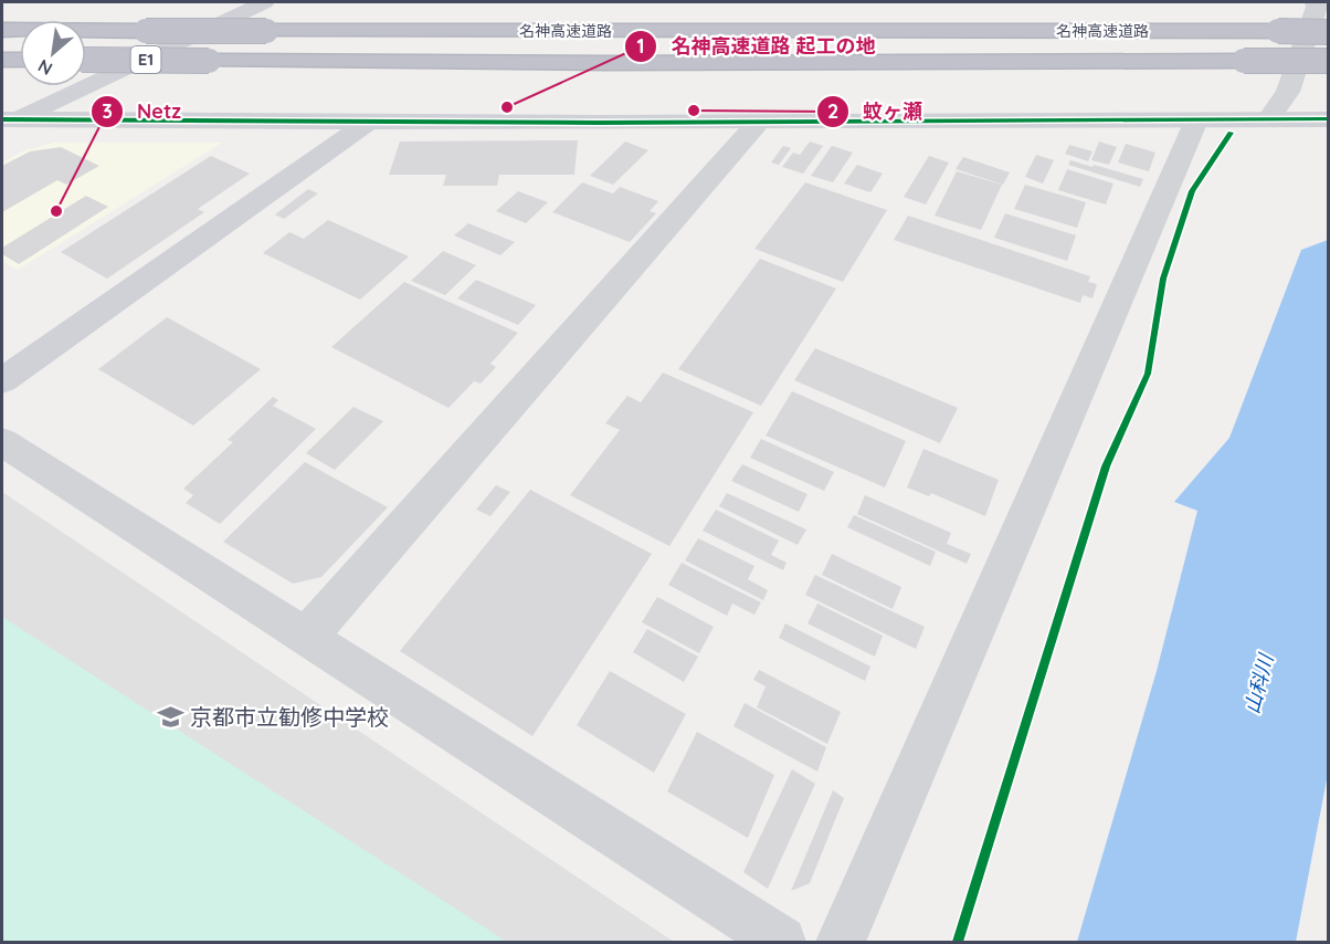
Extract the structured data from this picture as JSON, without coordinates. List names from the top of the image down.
{
  "streets": {
    "highway": ["名神高速道路", "E1"]
  },
  "water": ["山科川"],
  "places": {
    "other": ["名神高速道路 起工の地", "蚊ヶ瀬", "Netz"],
    "school or university": ["京都市立勧修中学校"]
  },
  "north": "bottom left"
}
